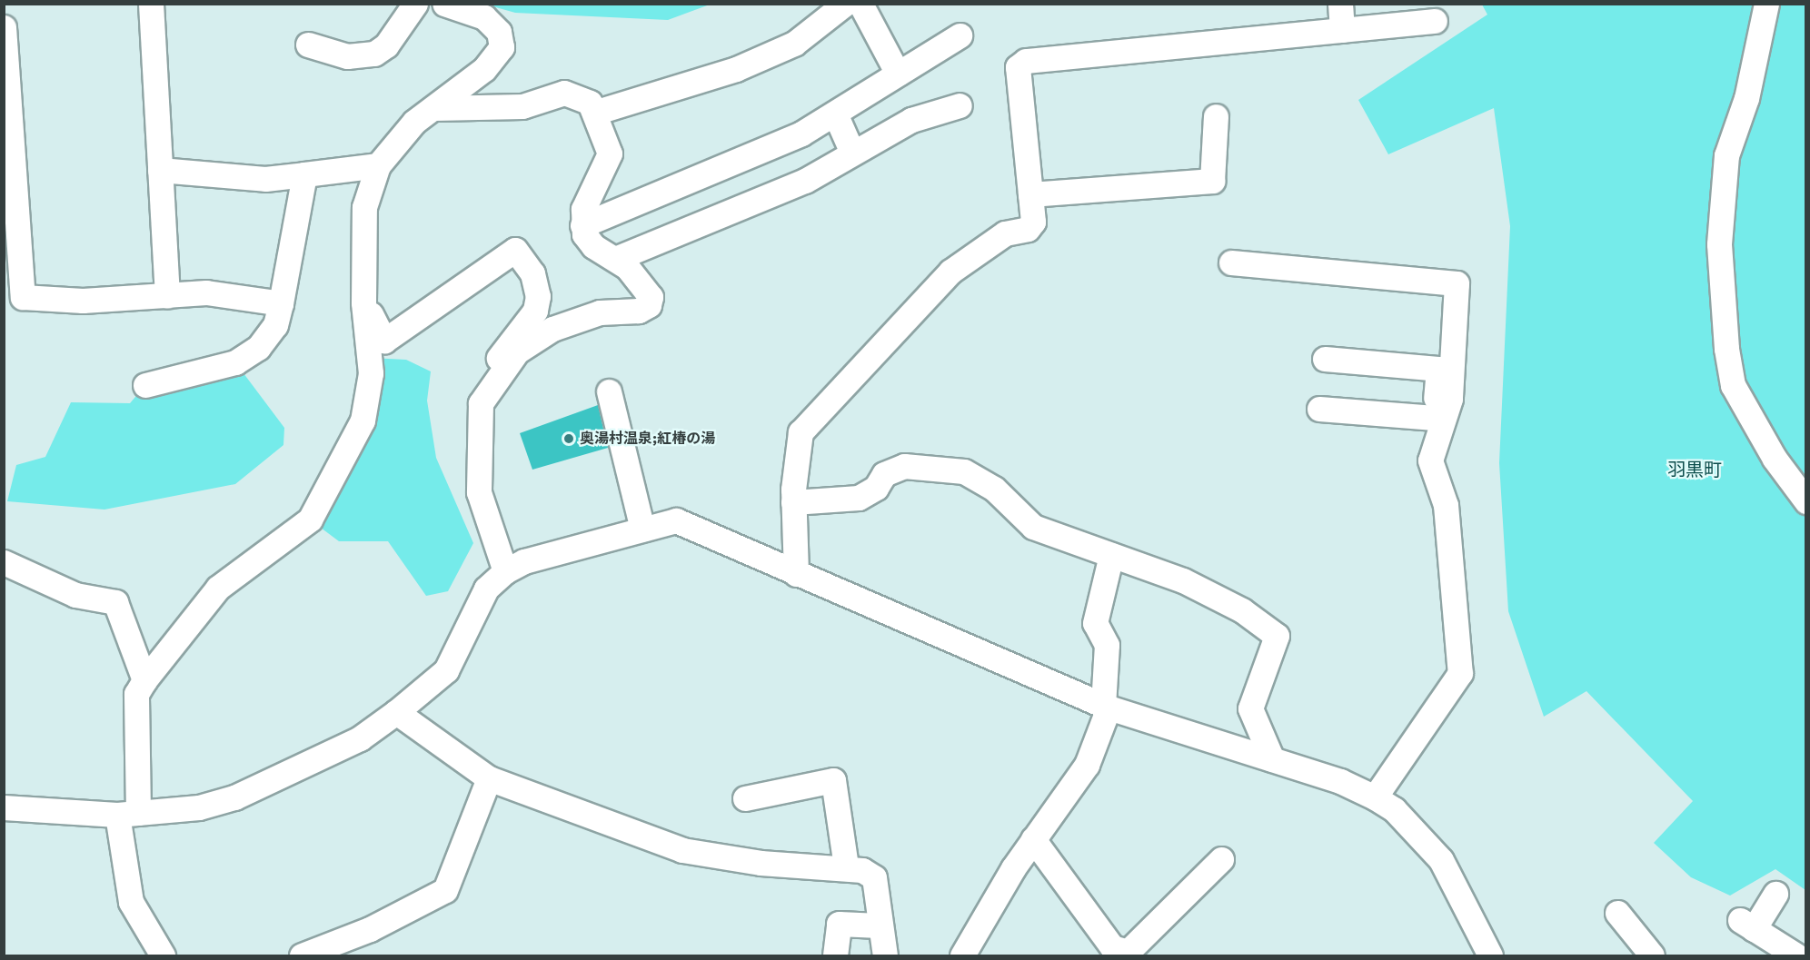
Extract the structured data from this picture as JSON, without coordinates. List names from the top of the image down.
{
  "districts": ["羽黒町"],
  "places": ["奥湯村温泉;紅椿の湯"]
}
